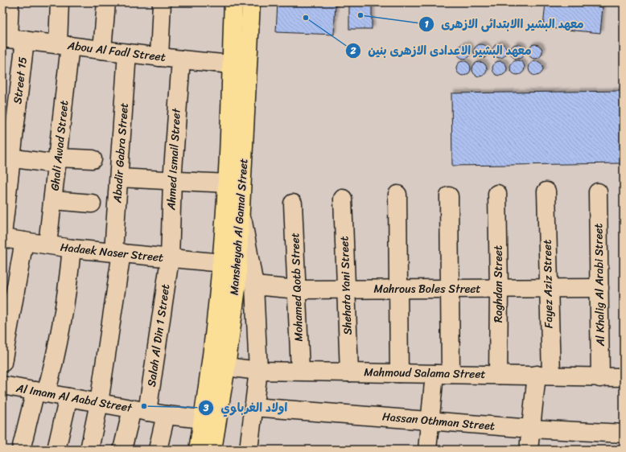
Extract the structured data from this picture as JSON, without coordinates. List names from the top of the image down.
{
  "streets": {
    "main road": ["Mansheyah Al Gamal Street"],
    "street": [
      "Abou Al Fadl Street",
      "Street 15",
      "Ghali Awad Street",
      "Abadir Gabra Street",
      "Ahmed Ismail Street",
      "Hadaek Naser Street",
      "Raghdan Street",
      "Fayez Aziz Street",
      "Al Khalig Al Arabi Street",
      "Shehata Yani Street",
      "Mohamed Qotb Street",
      "Mahrous Boles Street",
      "Salah Al Din 1 Street",
      "Mahmoud Salama Street",
      "Al Imam Al Aabd Street",
      "Hassan Othman Street"
    ]
  },
  "crossings": [
    ["Abou Al Fadl Street", "Street 15"],
    ["Abou Al Fadl Street", "Ghali Awad Street"],
    ["Abou Al Fadl Street", "Abadir Gabra Street"],
    ["Abou Al Fadl Street", "Ahmed Ismail Street"],
    ["Abou Al Fadl Street", "Mansheyah Al Gamal Street"],
    ["Ghali Awad Street", "Hadaek Naser Street"],
    ["Abadir Gabra Street", "Hadaek Naser Street"],
    ["Abadir Gabra Street", "Al Imam Al Aabd Street"],
    ["Ahmed Ismail Street", "Hadaek Naser Street"],
    ["Ahmed Ismail Street", "Salah Al Din 1 Street"],
    ["Mansheyah Al Gamal Street", "Hadaek Naser Street"],
    ["Mansheyah Al Gamal Street", "Mahmoud Salama Street"],
    ["Mansheyah Al Gamal Street", "Al Imam Al Aabd Street"],
    ["Hadaek Naser Street", "Salah Al Din 1 Street"],
    ["Raghdan Street", "Mahrous Boles Street"],
    ["Raghdan Street", "Mahmoud Salama Street"],
    ["Fayez Aziz Street", "Mahrous Boles Street"],
    ["Fayez Aziz Street", "Mahmoud Salama Street"],
    ["Fayez Aziz Street", "Hassan Othman Street"],
    ["Al Khalig Al Arabi Street", "Mahrous Boles Street"],
    ["Al Khalig Al Arabi Street", "Mahmoud Salama Street"],
    ["Shehata Yani Street", "Mahrous Boles Street"],
    ["Shehata Yani Street", "Mahmoud Salama Street"],
    ["Mohamed Qotb Street", "Mahrous Boles Street"],
    ["Mohamed Qotb Street", "Mahmoud Salama Street"],
    ["Salah Al Din 1 Street", "Al Imam Al Aabd Street"]
  ],
  "places": ["معهد البشير االابتدائى الازهرى", "معهد البشير الاعدادى الازهرى بنين", "اولاد الغرباوي"]
}
